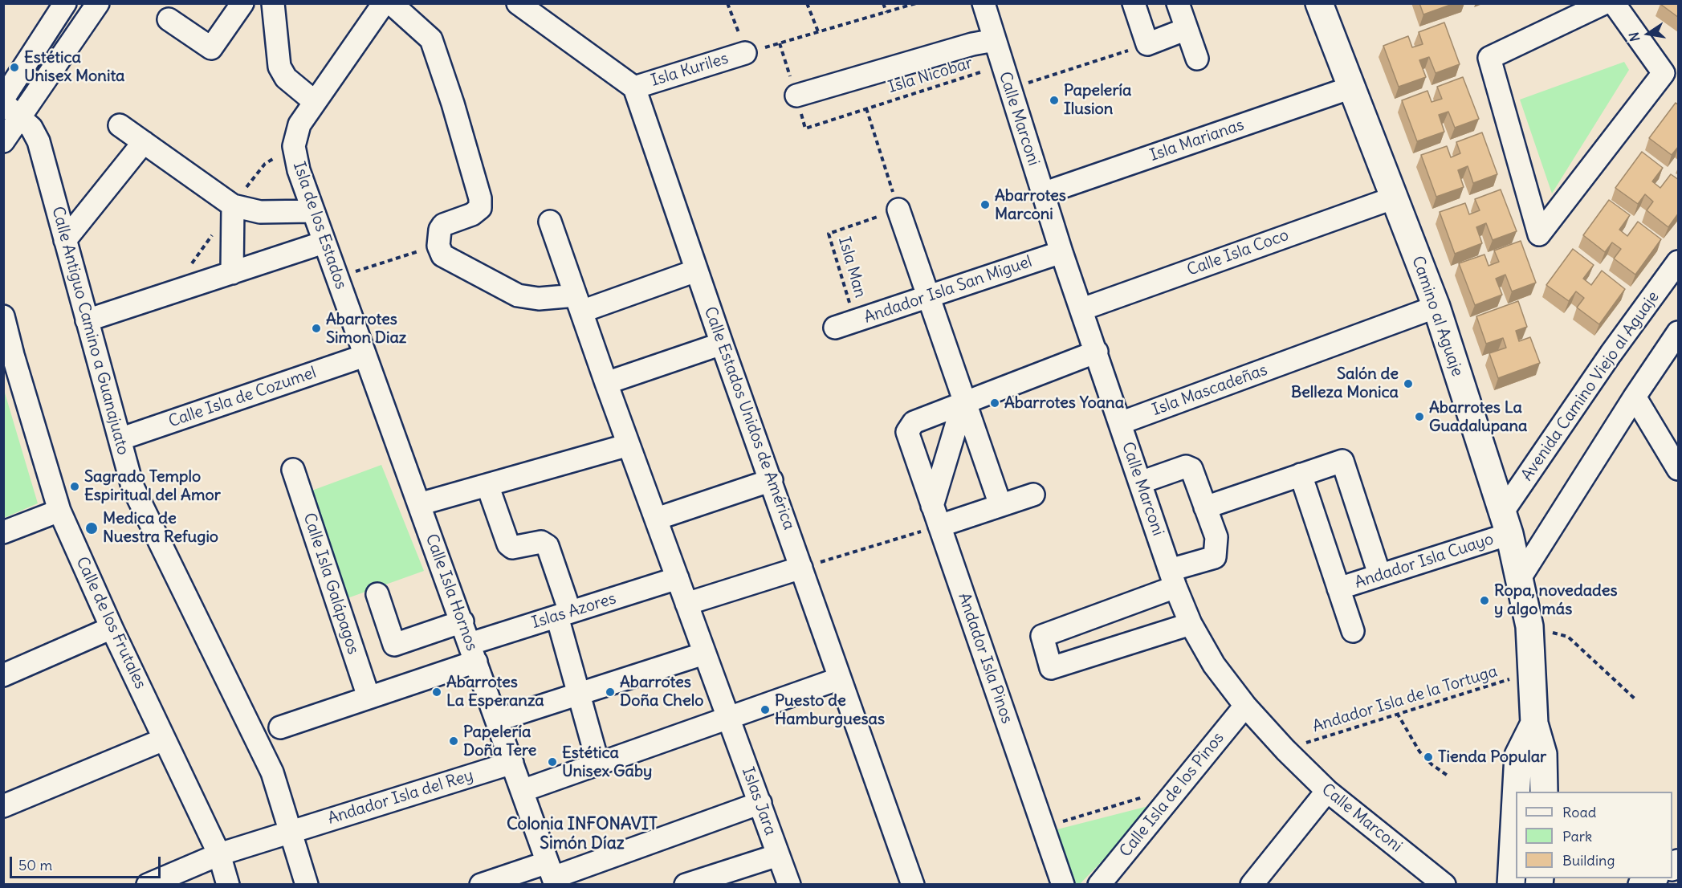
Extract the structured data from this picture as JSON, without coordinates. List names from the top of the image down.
{
  "streets": {
    "main road": ["Camino al Aguaje"],
    "street": [
      "Isla Kuriles",
      "Calle Marconi",
      "Isla Marianas",
      "Isla de los Estados",
      "Calle Isla Coco",
      "Andador Isla San Miguel",
      "Calle Antiguo Camino a Guanajuato",
      "Avenida Camino Viejo al Aguaje",
      "Isla Mascadeñas",
      "Calle Isla de Cozumel",
      "Calle Estados Unidos de América",
      "Andador Isla Cuayo",
      "Calle Isla Galápagos",
      "Calle Isla Hornos",
      "Islas Azores",
      "Calle de los Frutales",
      "Andador Isla Pinos",
      "Calle Isla de los Pinos",
      "Andador Isla del Rey",
      "Islas Jara"
    ],
    "path": ["Isla Nicobar", "Isla Man", "Andador Isla de la Tortuga"]
  },
  "crossings": [
    ["Isla Kuriles", "Calle Estados Unidos de América"],
    ["Isla Nicobar", "Calle Marconi"],
    ["Calle Marconi", "Isla Marianas"],
    ["Calle Marconi", "Calle Isla Coco"],
    ["Calle Marconi", "Andador Isla San Miguel"],
    ["Calle Marconi", "Isla Mascadeñas"],
    ["Calle Marconi", "Andador Isla de la Tortuga"],
    ["Calle Marconi", "Calle Isla de los Pinos"],
    ["Isla Marianas", "Camino al Aguaje"],
    ["Isla de los Estados", "Calle Isla de Cozumel"],
    ["Isla de los Estados", "Calle Isla Hornos"],
    ["Calle Isla Coco", "Camino al Aguaje"],
    ["Isla Man", "Andador Isla San Miguel"],
    ["Camino al Aguaje", "Avenida Camino Viejo al Aguaje"],
    ["Camino al Aguaje", "Isla Mascadeñas"],
    ["Camino al Aguaje", "Andador Isla Cuayo"],
    ["Camino al Aguaje", "Andador Isla de la Tortuga"],
    ["Calle Antiguo Camino a Guanajuato", "Calle Isla de Cozumel"],
    ["Calle Antiguo Camino a Guanajuato", "Andador Isla del Rey"],
    ["Avenida Camino Viejo al Aguaje", "Andador Isla Cuayo"],
    ["Calle Isla de Cozumel", "Calle Isla Hornos"],
    ["Calle Isla Galápagos", "Islas Azores"],
    ["Calle Isla Hornos", "Islas Azores"],
    ["Calle Isla Hornos", "Andador Isla del Rey"],
    ["Islas Azores", "Islas Jara"],
    ["Calle de los Frutales", "Andador Isla del Rey"]
  ],
  "districts": ["Colonia INFONAVIT Simón Díaz"],
  "places": [
    "Estética Unisex Monita",
    "Papelería Ilusion",
    "Abarrotes Marconi",
    "Abarrotes Simon Diaz",
    "Salón de Belleza Monica",
    "Abarrotes Yoana",
    "Abarrotes La Guadalupana",
    "Sagrado Templo Espiritual del Amor",
    "Medica de Nuestra Refugio",
    "Ropa, novedades y algo más",
    "Abarrotes La Esperanza",
    "Abarrotes Doña Chelo",
    "Puesto de Hamburguesas",
    "Papelería Doña Tere",
    "Tienda Popular",
    "Estética Unisex Gaby"
  ],
  "legend": ["Road", "Park", "Building"],
  "scale_bar": "50 m",
  "north": "left"
}
